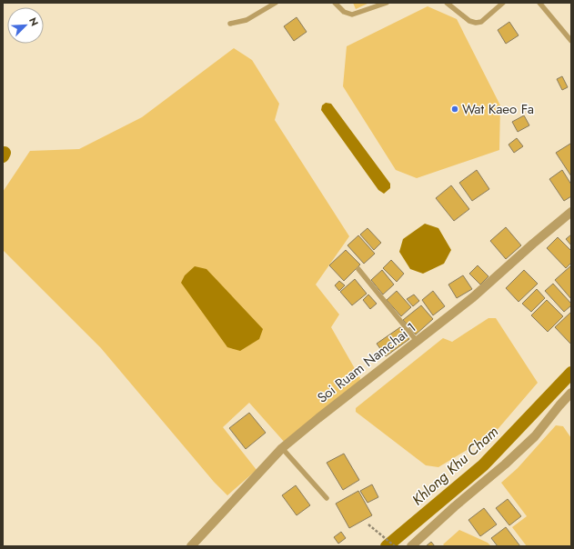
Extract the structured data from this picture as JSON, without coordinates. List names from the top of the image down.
{
  "streets": {
    "street": ["Soi Ruam Namchai 1"]
  },
  "water": ["Khlong Khu Cham"],
  "places": ["Wat Kaeo Fa"],
  "north": "top right"
}
